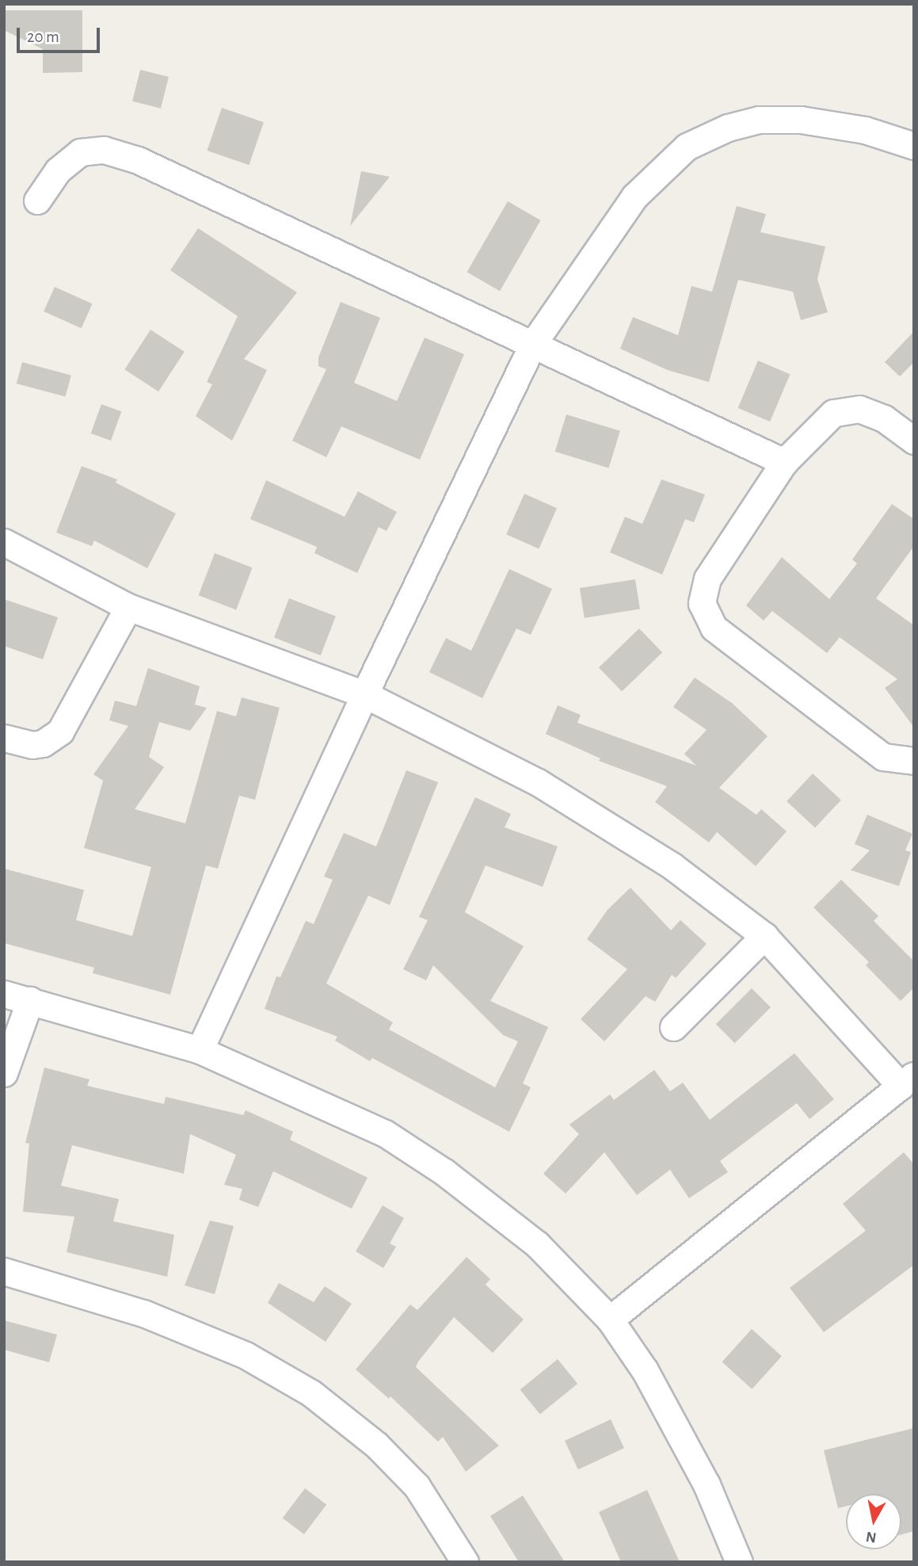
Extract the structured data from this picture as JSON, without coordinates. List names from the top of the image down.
{
  "scale_bar": "20 m",
  "north": "bottom"
}
